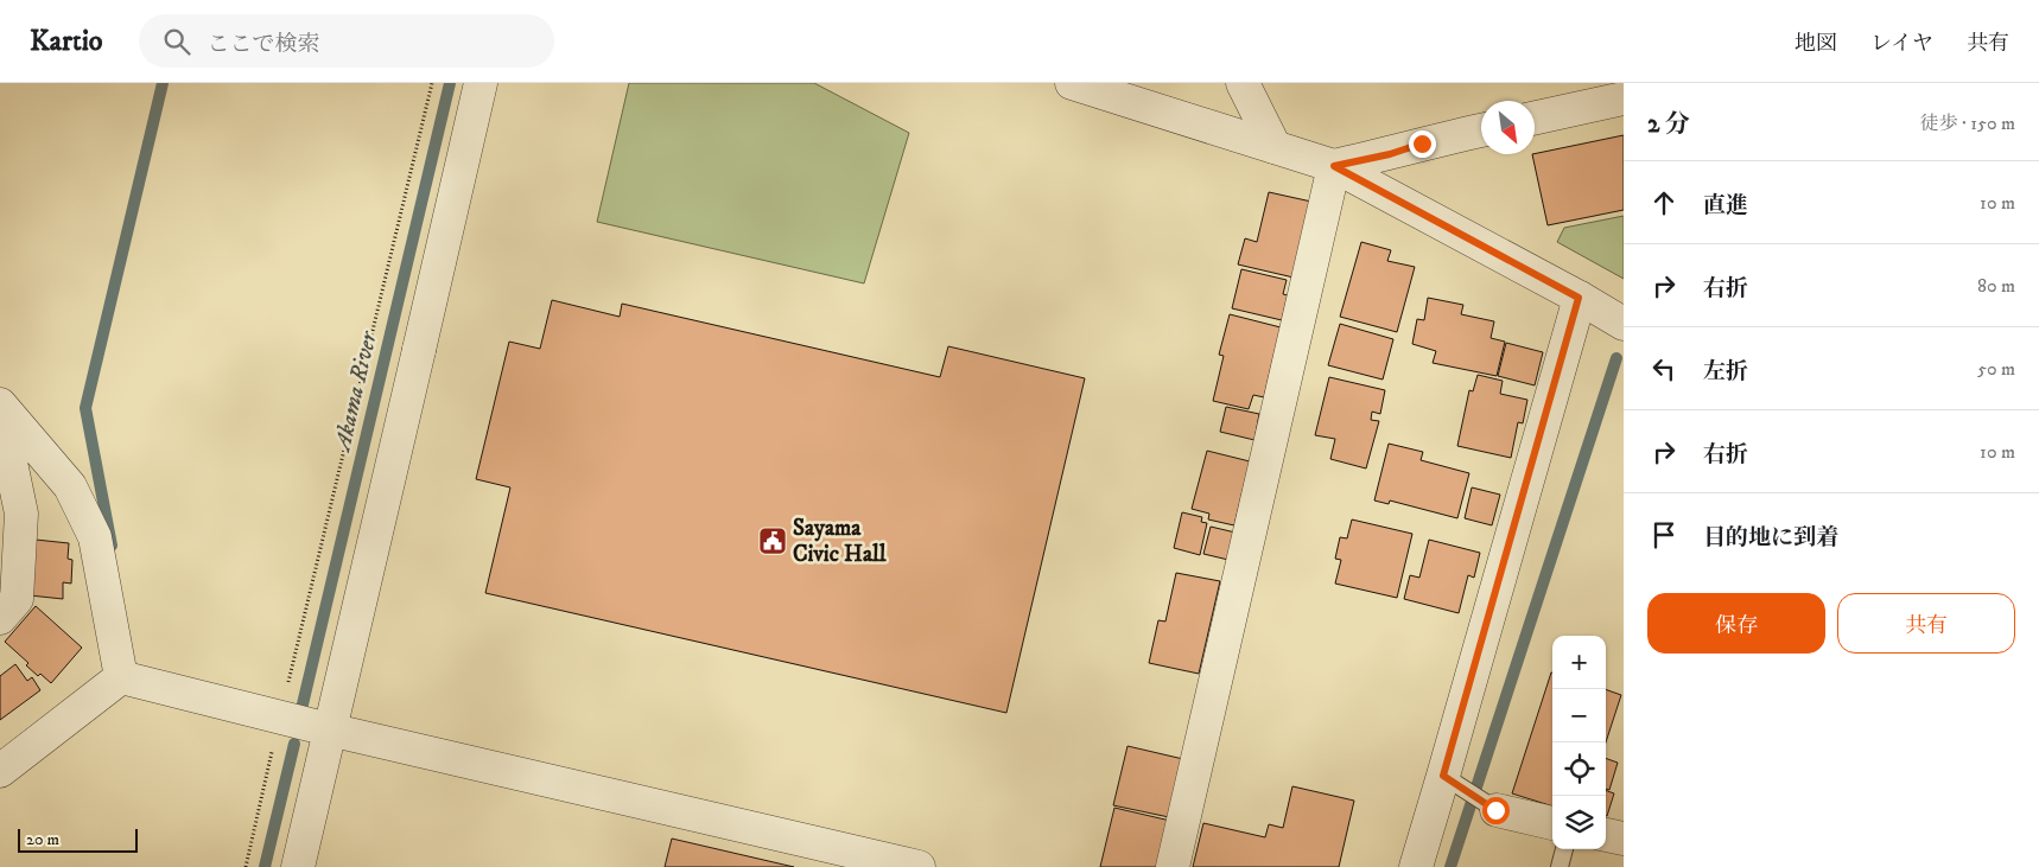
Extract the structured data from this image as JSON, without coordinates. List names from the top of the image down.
{
  "water": ["Akama River"],
  "places": {
    "public building": ["Sayama Civic Hall"]
  },
  "scale_bar": "20 m",
  "north": "bottom right",
  "page": {
    "header": "Kartio",
    "search": "ここで検索",
    "nav": ["地図", "レイヤ", "共有"],
    "heading": ["2 分", "徒歩 · 150 m"],
    "list": [
      ["直進", "10 m"],
      ["右折", "80 m"],
      ["左折", "50 m"],
      ["右折", "10 m"],
      "目的地に到着"
    ],
    "buttons": ["保存", "共有"],
    "map_buttons": ["+", "−"],
    "scale": "20 m"
  }
}
